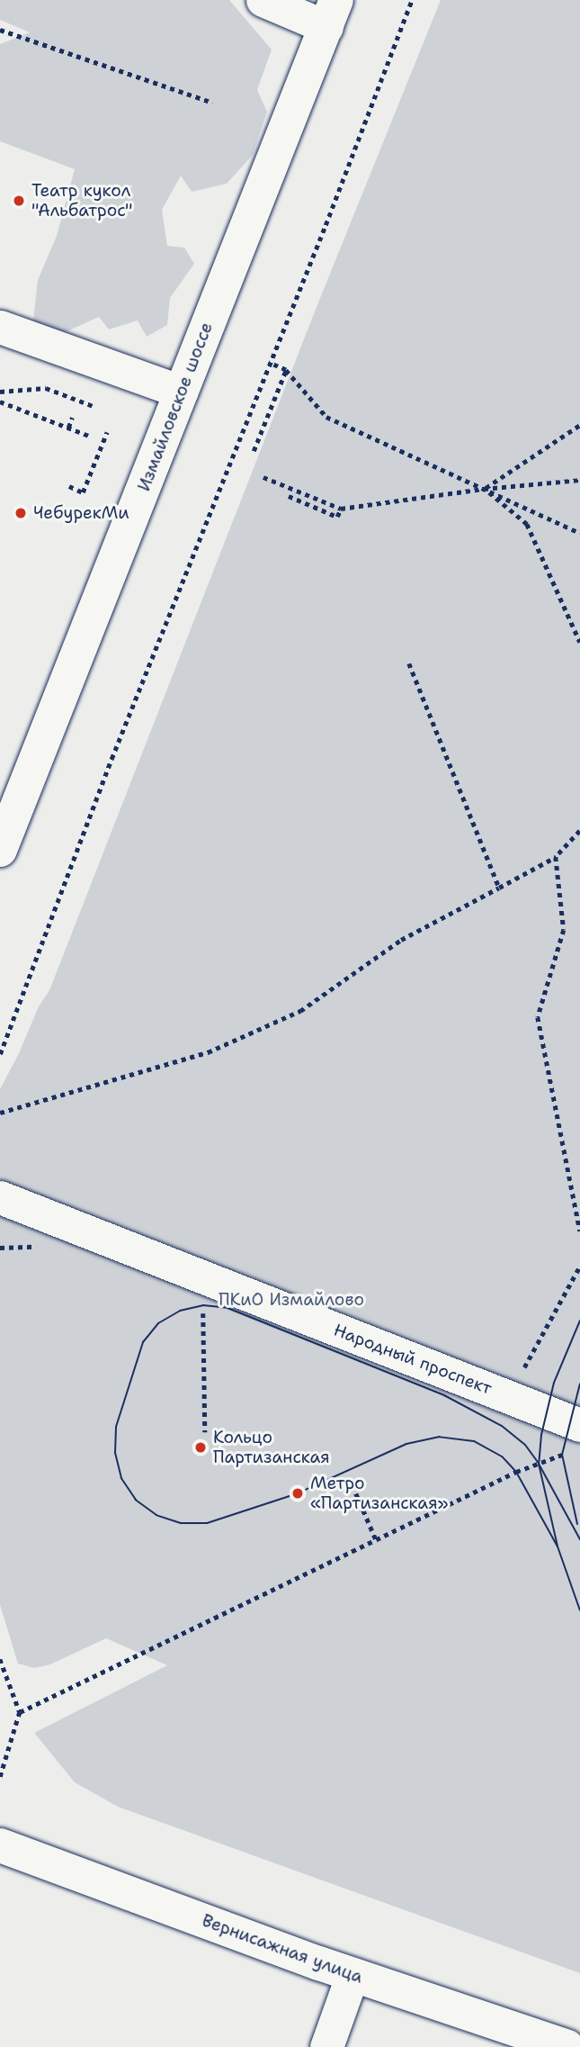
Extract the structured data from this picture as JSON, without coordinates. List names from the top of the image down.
{
  "streets": {
    "main road": ["Измайловское шоссе", "Вернисажная улица"],
    "street": ["Народный проспект"]
  },
  "parks": ["ПКиО Измайлово"],
  "places": [
    "Театр кукол \"Альбатрос\"",
    "ЧебурекМи",
    "Кольцо Партизанская",
    "Метро «Партизанская»"
  ]
}
